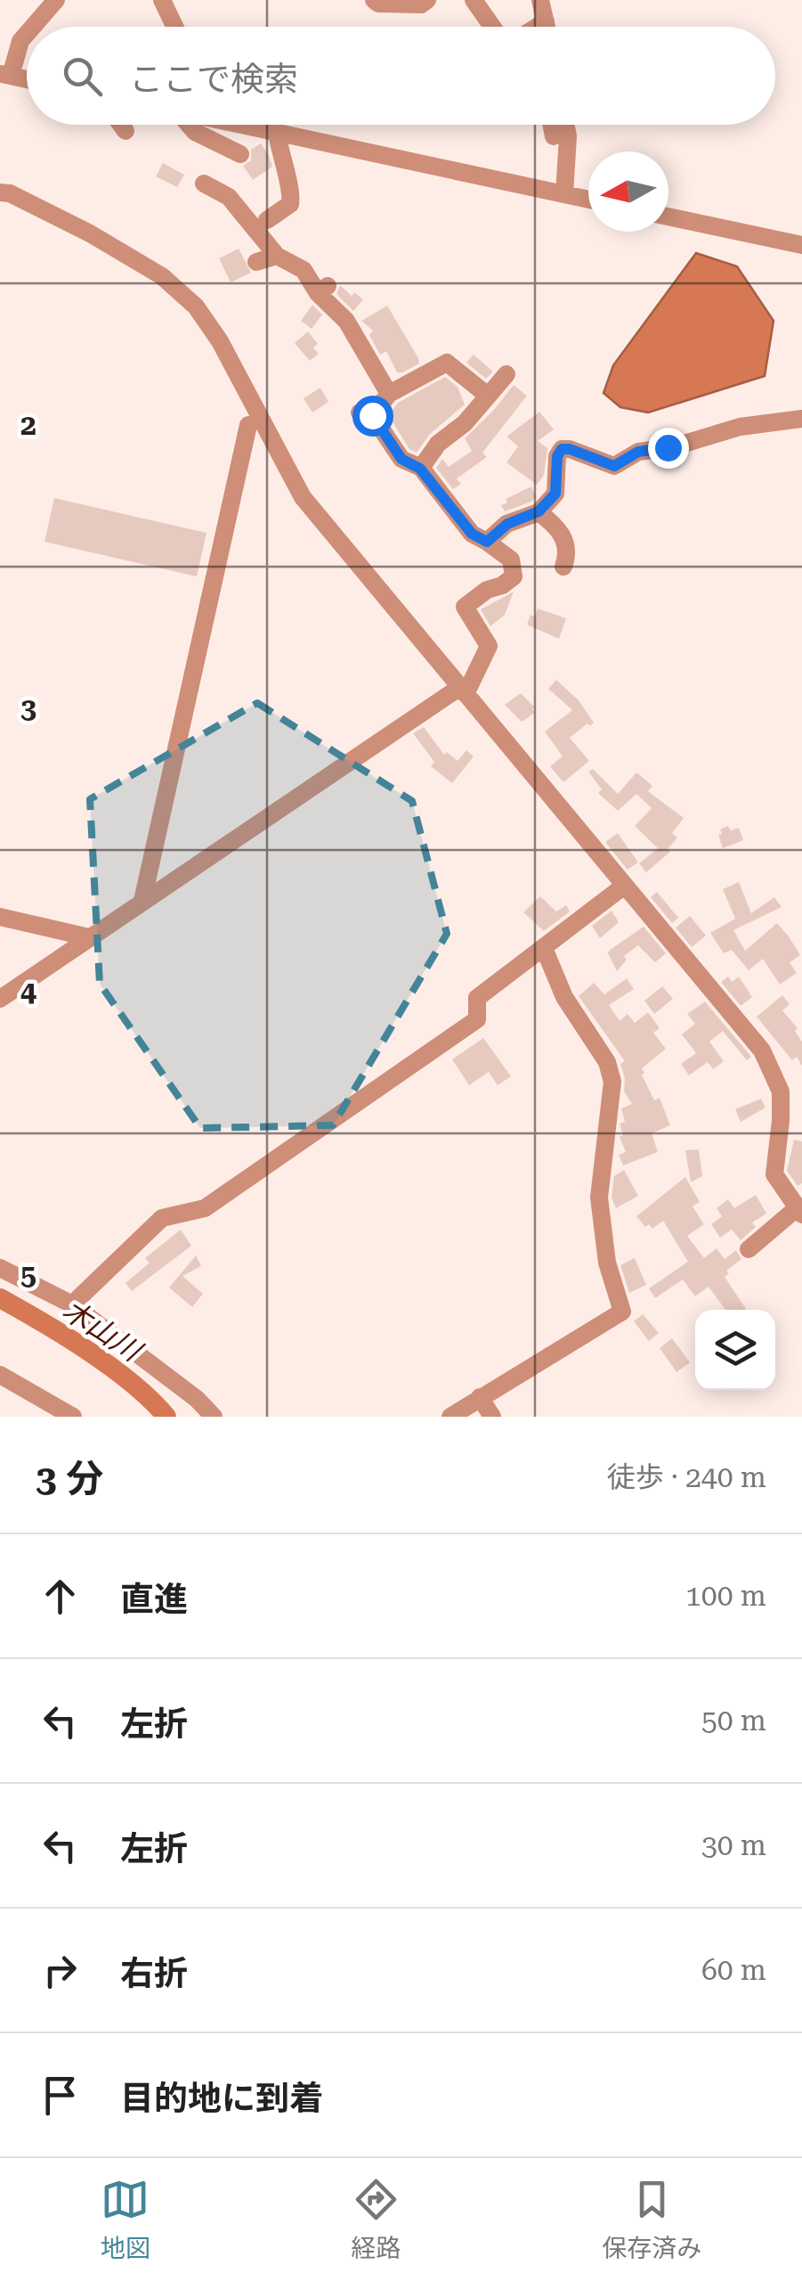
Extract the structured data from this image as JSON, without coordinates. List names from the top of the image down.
{
  "water": ["木山川"],
  "north": "left",
  "page": {
    "search": "ここで検索",
    "heading": ["3 分", "徒歩 · 240 m"],
    "list": [
      ["直進", "100 m"],
      ["左折", "50 m"],
      ["左折", "30 m"],
      ["右折", "60 m"],
      "目的地に到着"
    ],
    "nav": ["地図", "経路", "保存済み"]
  },
  "grid": {
    "rows": [
      "2",
      "3",
      "4",
      "5"
    ]
  }
}
